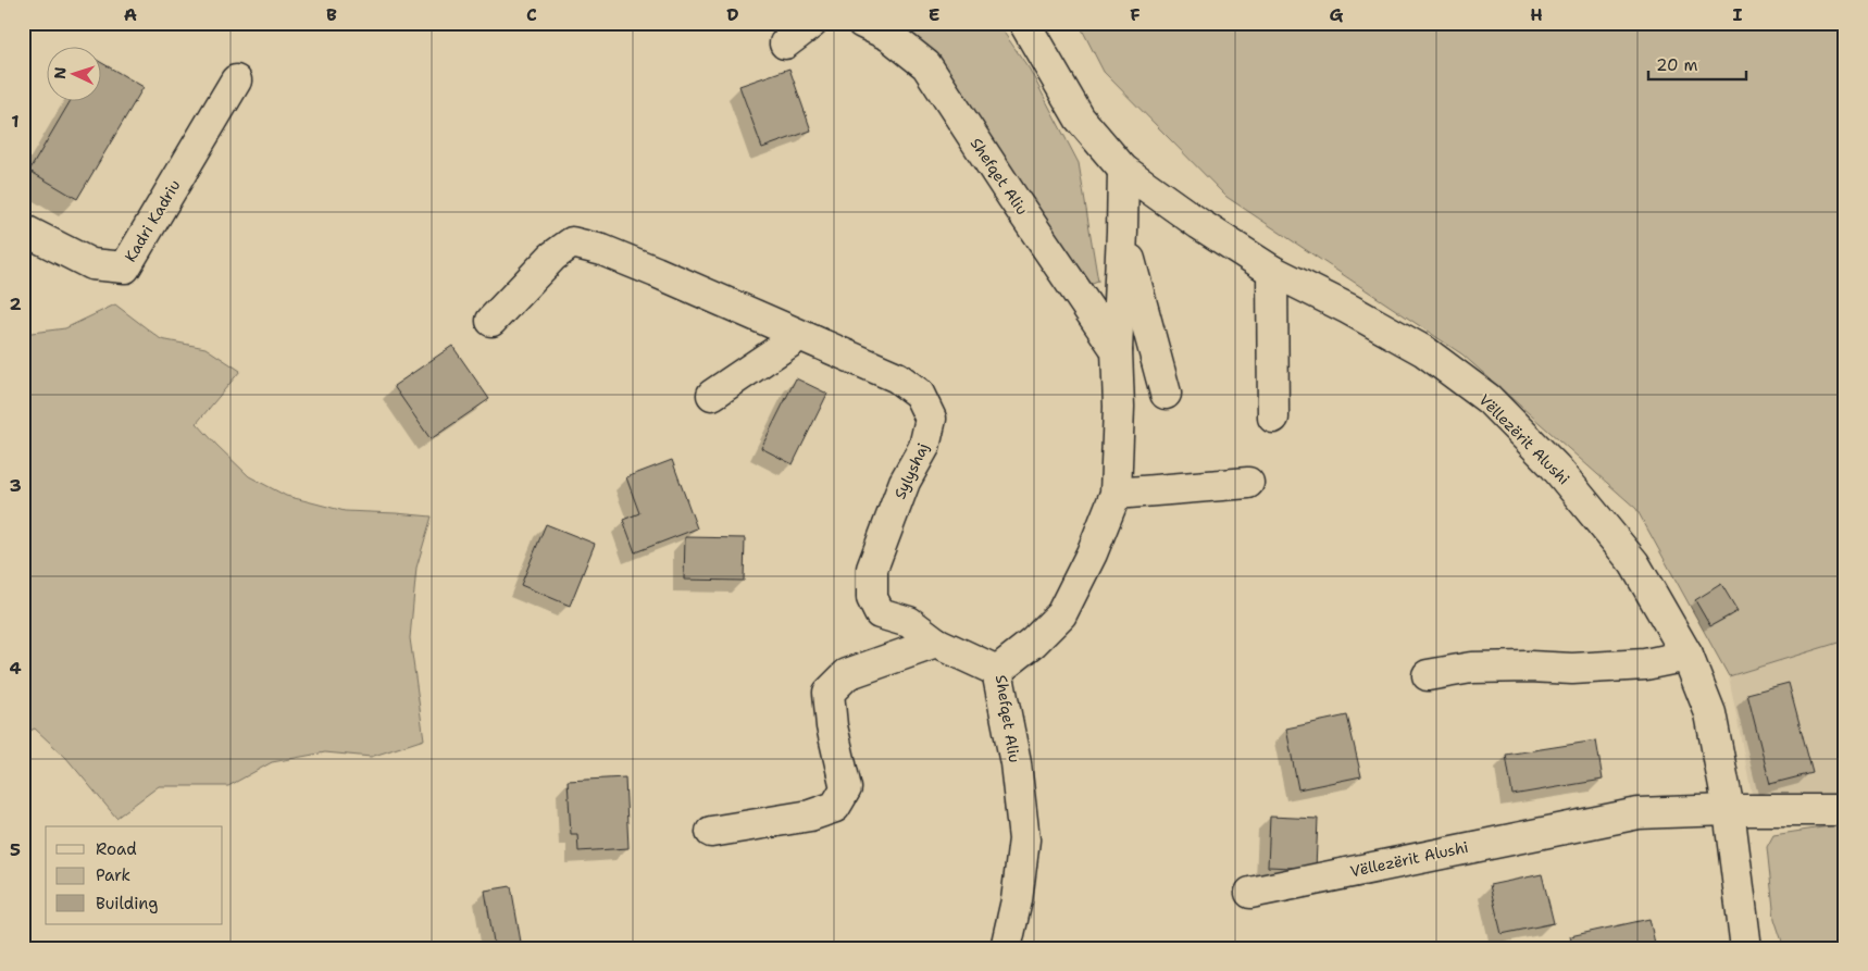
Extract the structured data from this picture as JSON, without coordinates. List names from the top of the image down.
{
  "streets": {
    "street": [
      "Shefqet Aliu",
      "Kadri Kadriu",
      "Vëllezërit Alushi",
      "Sylyshaj"
    ]
  },
  "crossings": [
    ["Shefqet Aliu", "Vëllezërit Alushi"],
    ["Shefqet Aliu", "Sylyshaj"]
  ],
  "legend": ["Road", "Park", "Building"],
  "scale_bar": "20 m",
  "north": "left",
  "grid": {
    "columns": [
      "A",
      "B",
      "C",
      "D",
      "E",
      "F",
      "G",
      "H",
      "I"
    ],
    "rows": [
      "1",
      "2",
      "3",
      "4",
      "5"
    ]
  }
}
